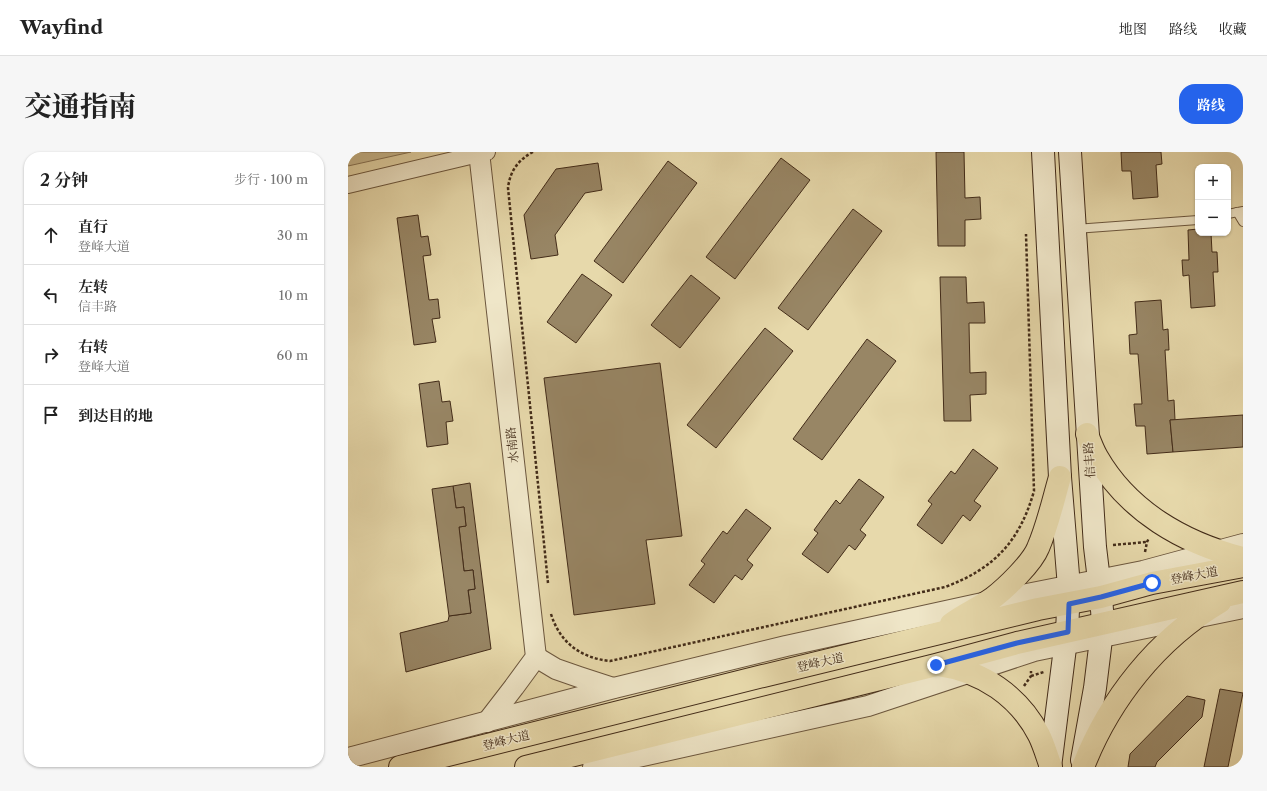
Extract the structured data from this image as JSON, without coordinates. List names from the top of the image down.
{
  "streets": {
    "main road": ["信丰路", "登峰大道"],
    "street": ["水南路"]
  },
  "crossings": [
    ["信丰路", "登峰大道"]
  ],
  "page": {
    "header": "Wayfind",
    "nav": ["地图", "路线", "收藏"],
    "title": "交通指南",
    "buttons": "路线",
    "heading": ["2 分钟", "步行 · 100 m"],
    "map_buttons": ["+", "−"],
    "list": [
      ["直行", "登峰大道", "30 m"],
      ["左转", "信丰路", "10 m"],
      ["右转", "登峰大道", "60 m"],
      "到达目的地"
    ]
  }
}
